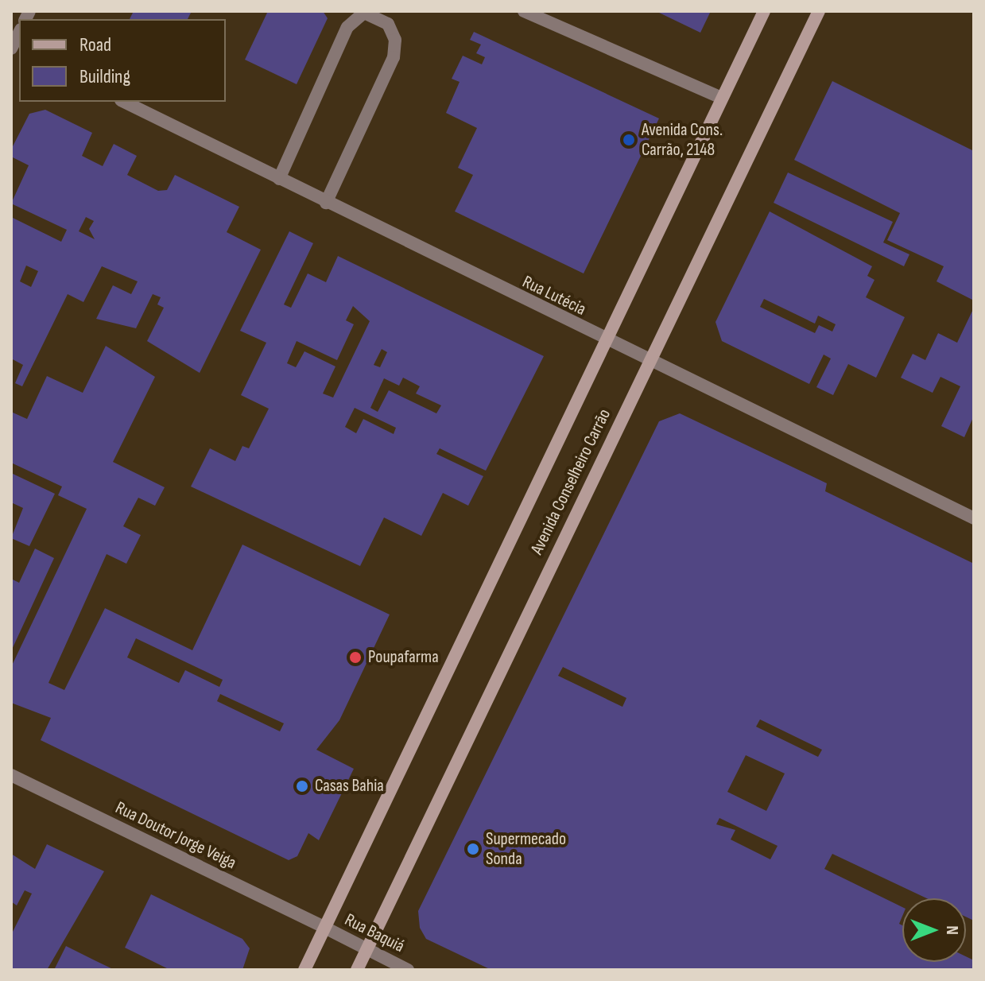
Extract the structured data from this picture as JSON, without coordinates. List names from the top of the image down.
{
  "streets": {
    "main road": ["Avenida Conselheiro Carrão"],
    "street": ["Rua Lutécia", "Rua Doutor Jorge Veiga", "Rua Baquiá"]
  },
  "crossings": [
    ["Rua Lutécia", "Avenida Conselheiro Carrão"],
    ["Avenida Conselheiro Carrão", "Rua Doutor Jorge Veiga"],
    ["Avenida Conselheiro Carrão", "Rua Baquiá"],
    ["Rua Doutor Jorge Veiga", "Rua Baquiá"]
  ],
  "places": [
    "Avenida Cons. Carrão, 2148",
    "Poupafarma",
    "Casas Bahia",
    "Supermecado Sonda"
  ],
  "legend": ["Road", "Building"],
  "north": "right"
}
